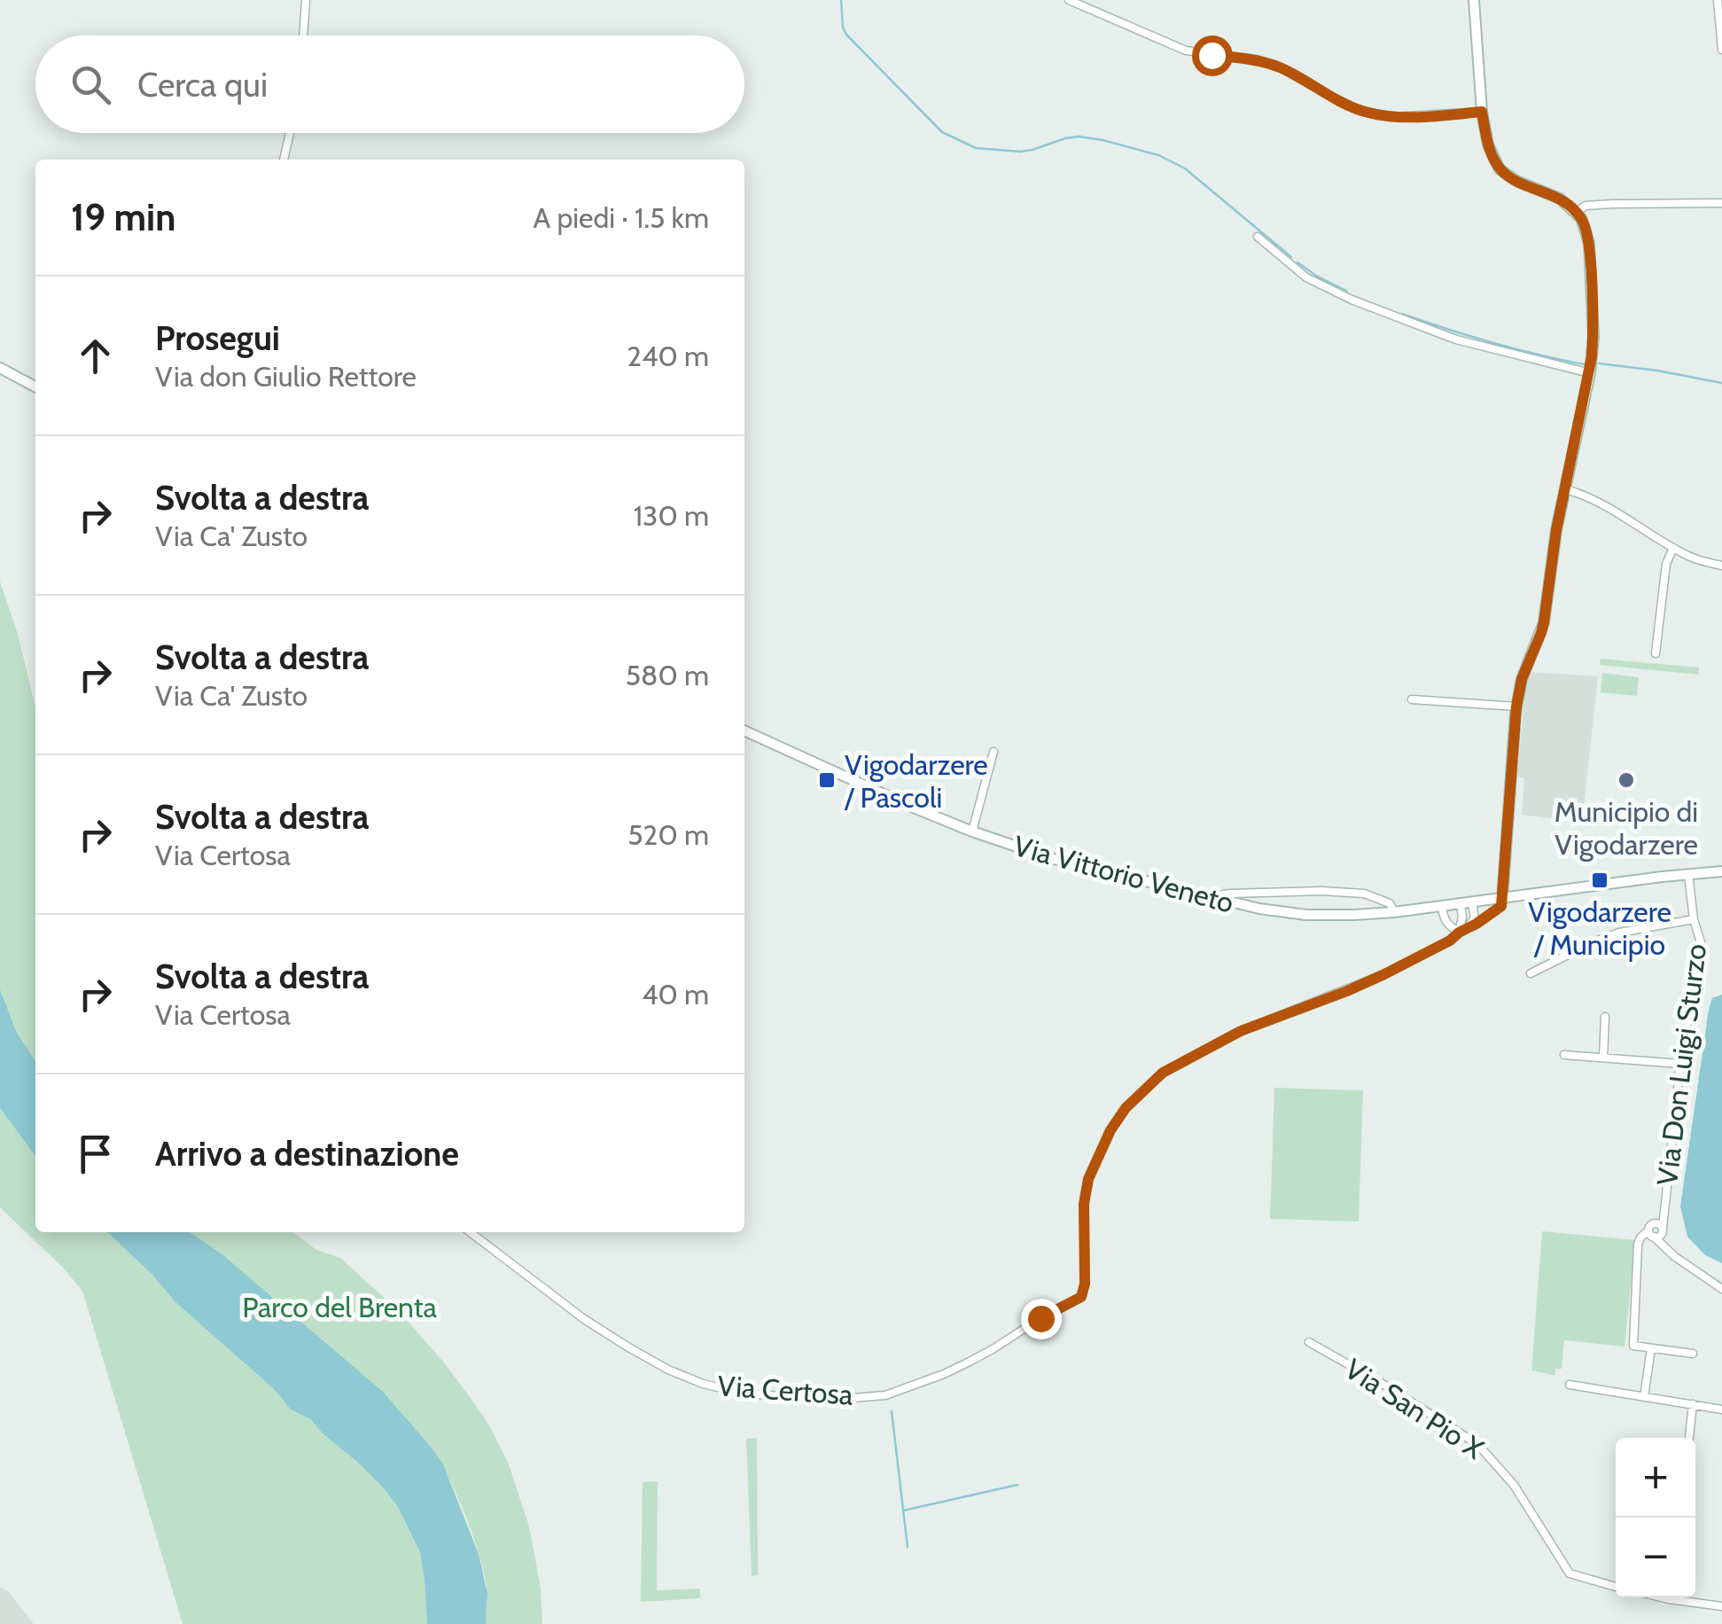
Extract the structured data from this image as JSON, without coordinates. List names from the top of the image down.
{
  "streets": {
    "main road": ["Via Vittorio Veneto"],
    "street": ["Via Don Luigi Sturzo", "Via Certosa", "Via San Pio X"]
  },
  "crossings": [
    ["Via Vittorio Veneto", "Via Don Luigi Sturzo"],
    ["Via Vittorio Veneto", "Via Certosa"]
  ],
  "parks": ["Parco del Brenta"],
  "places": {
    "transit": ["Vigodarzere / Pascoli", "Vigodarzere / Municipio"],
    "other": ["Municipio di Vigodarzere"]
  },
  "page": {
    "search": "Cerca qui",
    "heading": ["19 min", "A piedi · 1.5 km"],
    "list": [
      ["Prosegui", "Via don Giulio Rettore", "240 m"],
      ["Svolta a destra", "Via Ca' Zusto", "130 m"],
      ["Svolta a destra", "Via Ca' Zusto", "580 m"],
      ["Svolta a destra", "Via Certosa", "520 m"],
      ["Svolta a destra", "Via Certosa", "40 m"],
      "Arrivo a destinazione"
    ],
    "map_buttons": ["+", "−"]
  }
}
